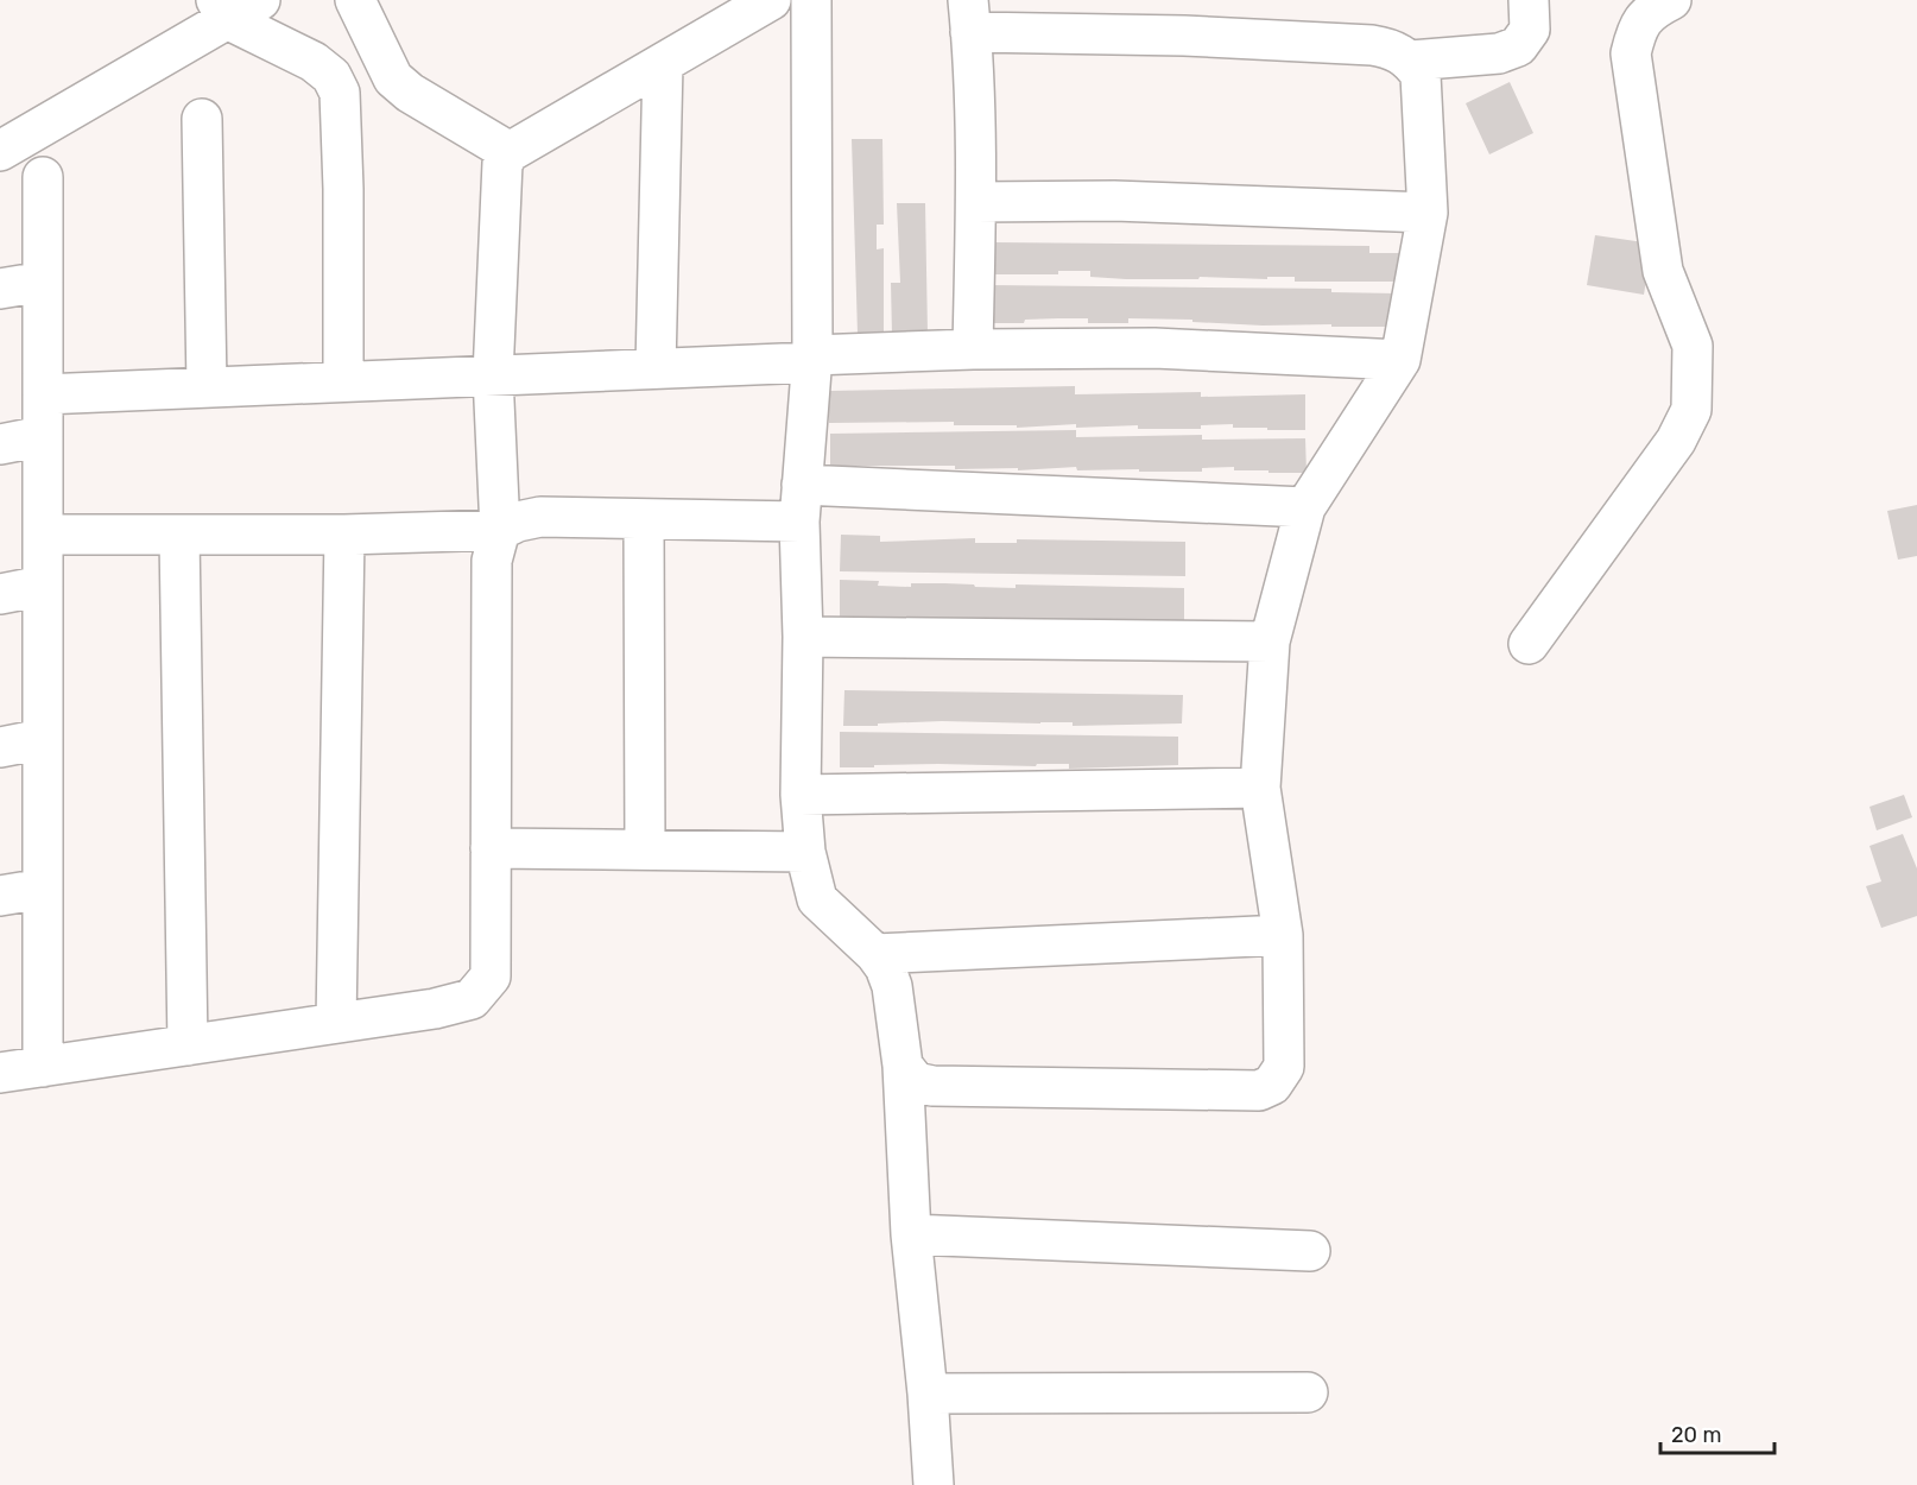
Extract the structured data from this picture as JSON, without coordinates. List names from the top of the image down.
{
  "scale_bar": "20 m"
}
